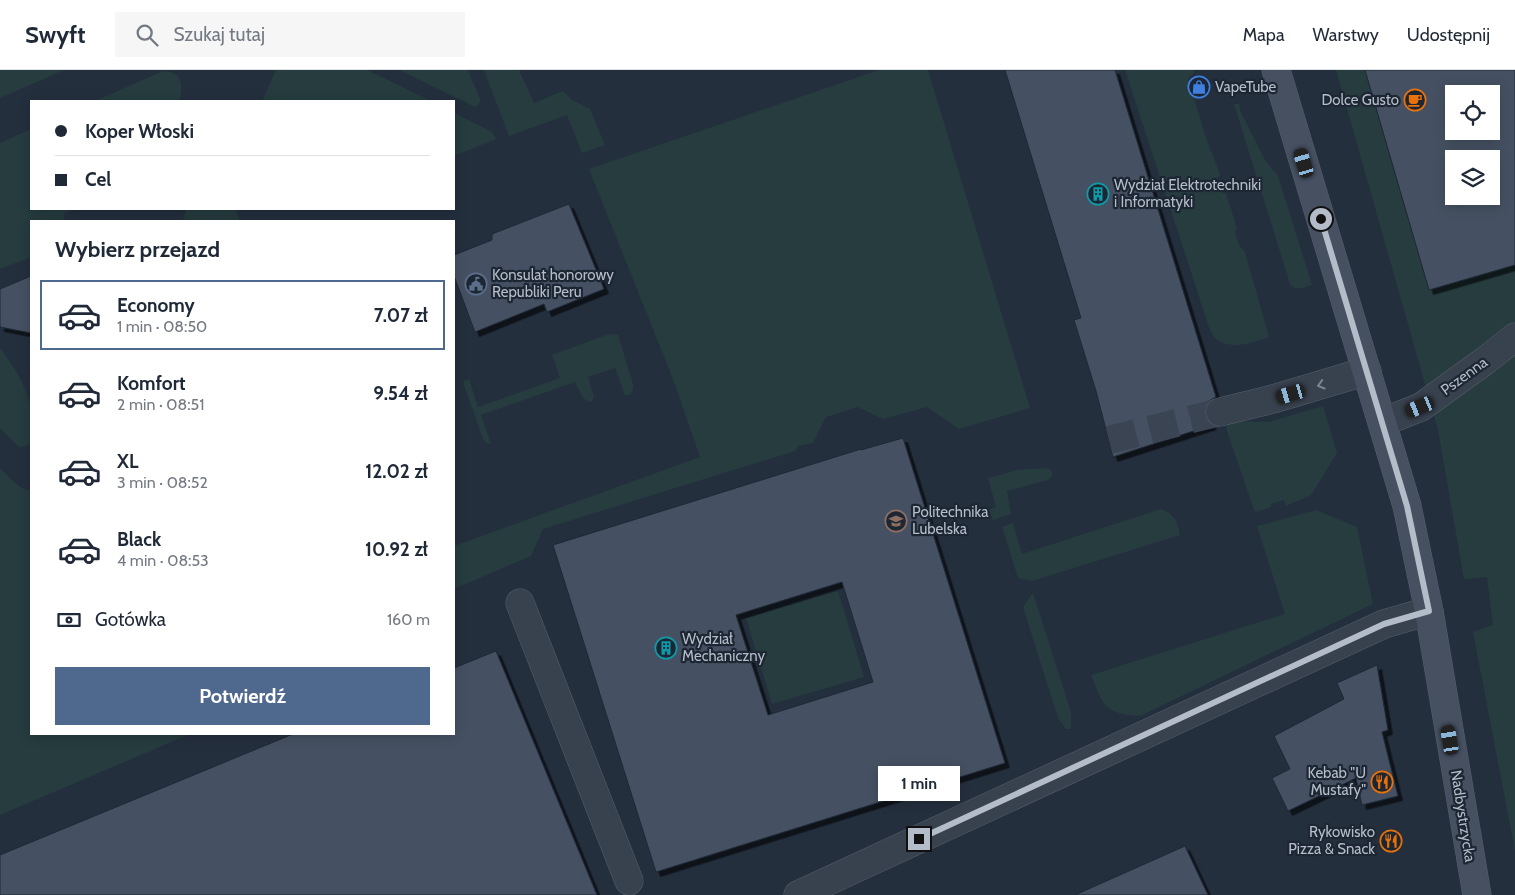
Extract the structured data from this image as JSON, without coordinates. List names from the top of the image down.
{
  "streets": {
    "street": ["Pszenna", "Nadbystrzycka"]
  },
  "crossings": [
    ["Pszenna", "Nadbystrzycka"]
  ],
  "places": {
    "shop": ["VapeTube"],
    "cafe": ["Dolce Gusto"],
    "building": ["Wydział Elektrotechniki i Informatyki", "Wydział Mechaniczny"],
    "public building": ["Konsulat honorowy Republiki Peru"],
    "school or university": ["Politechnika Lubelska"],
    "restaurant": ["Kebab \"U Mustafy\"", "Rykowisko Pizza & Snack"]
  },
  "page": {
    "header": "Swyft",
    "search": "Szukaj tutaj",
    "nav": ["Mapa", "Warstwy", "Udostępnij"],
    "banner": ["Koper Włoski", "Cel"],
    "heading": "Wybierz przejazd",
    "list": [
      {
        "name": "Economy",
        "note": "1 min · 08:50",
        "value": "7.07 zł"
      },
      {
        "name": "Komfort",
        "note": "2 min · 08:51",
        "value": "9.54 zł"
      },
      {
        "name": "XL",
        "note": "3 min · 08:52",
        "value": "12.02 zł"
      },
      {
        "name": "Black",
        "note": "4 min · 08:53",
        "value": "10.92 zł"
      }
    ],
    "pay": ["Gotówka", "160 m"],
    "buttons": "Potwierdź",
    "bubble": "1 min"
  }
}
